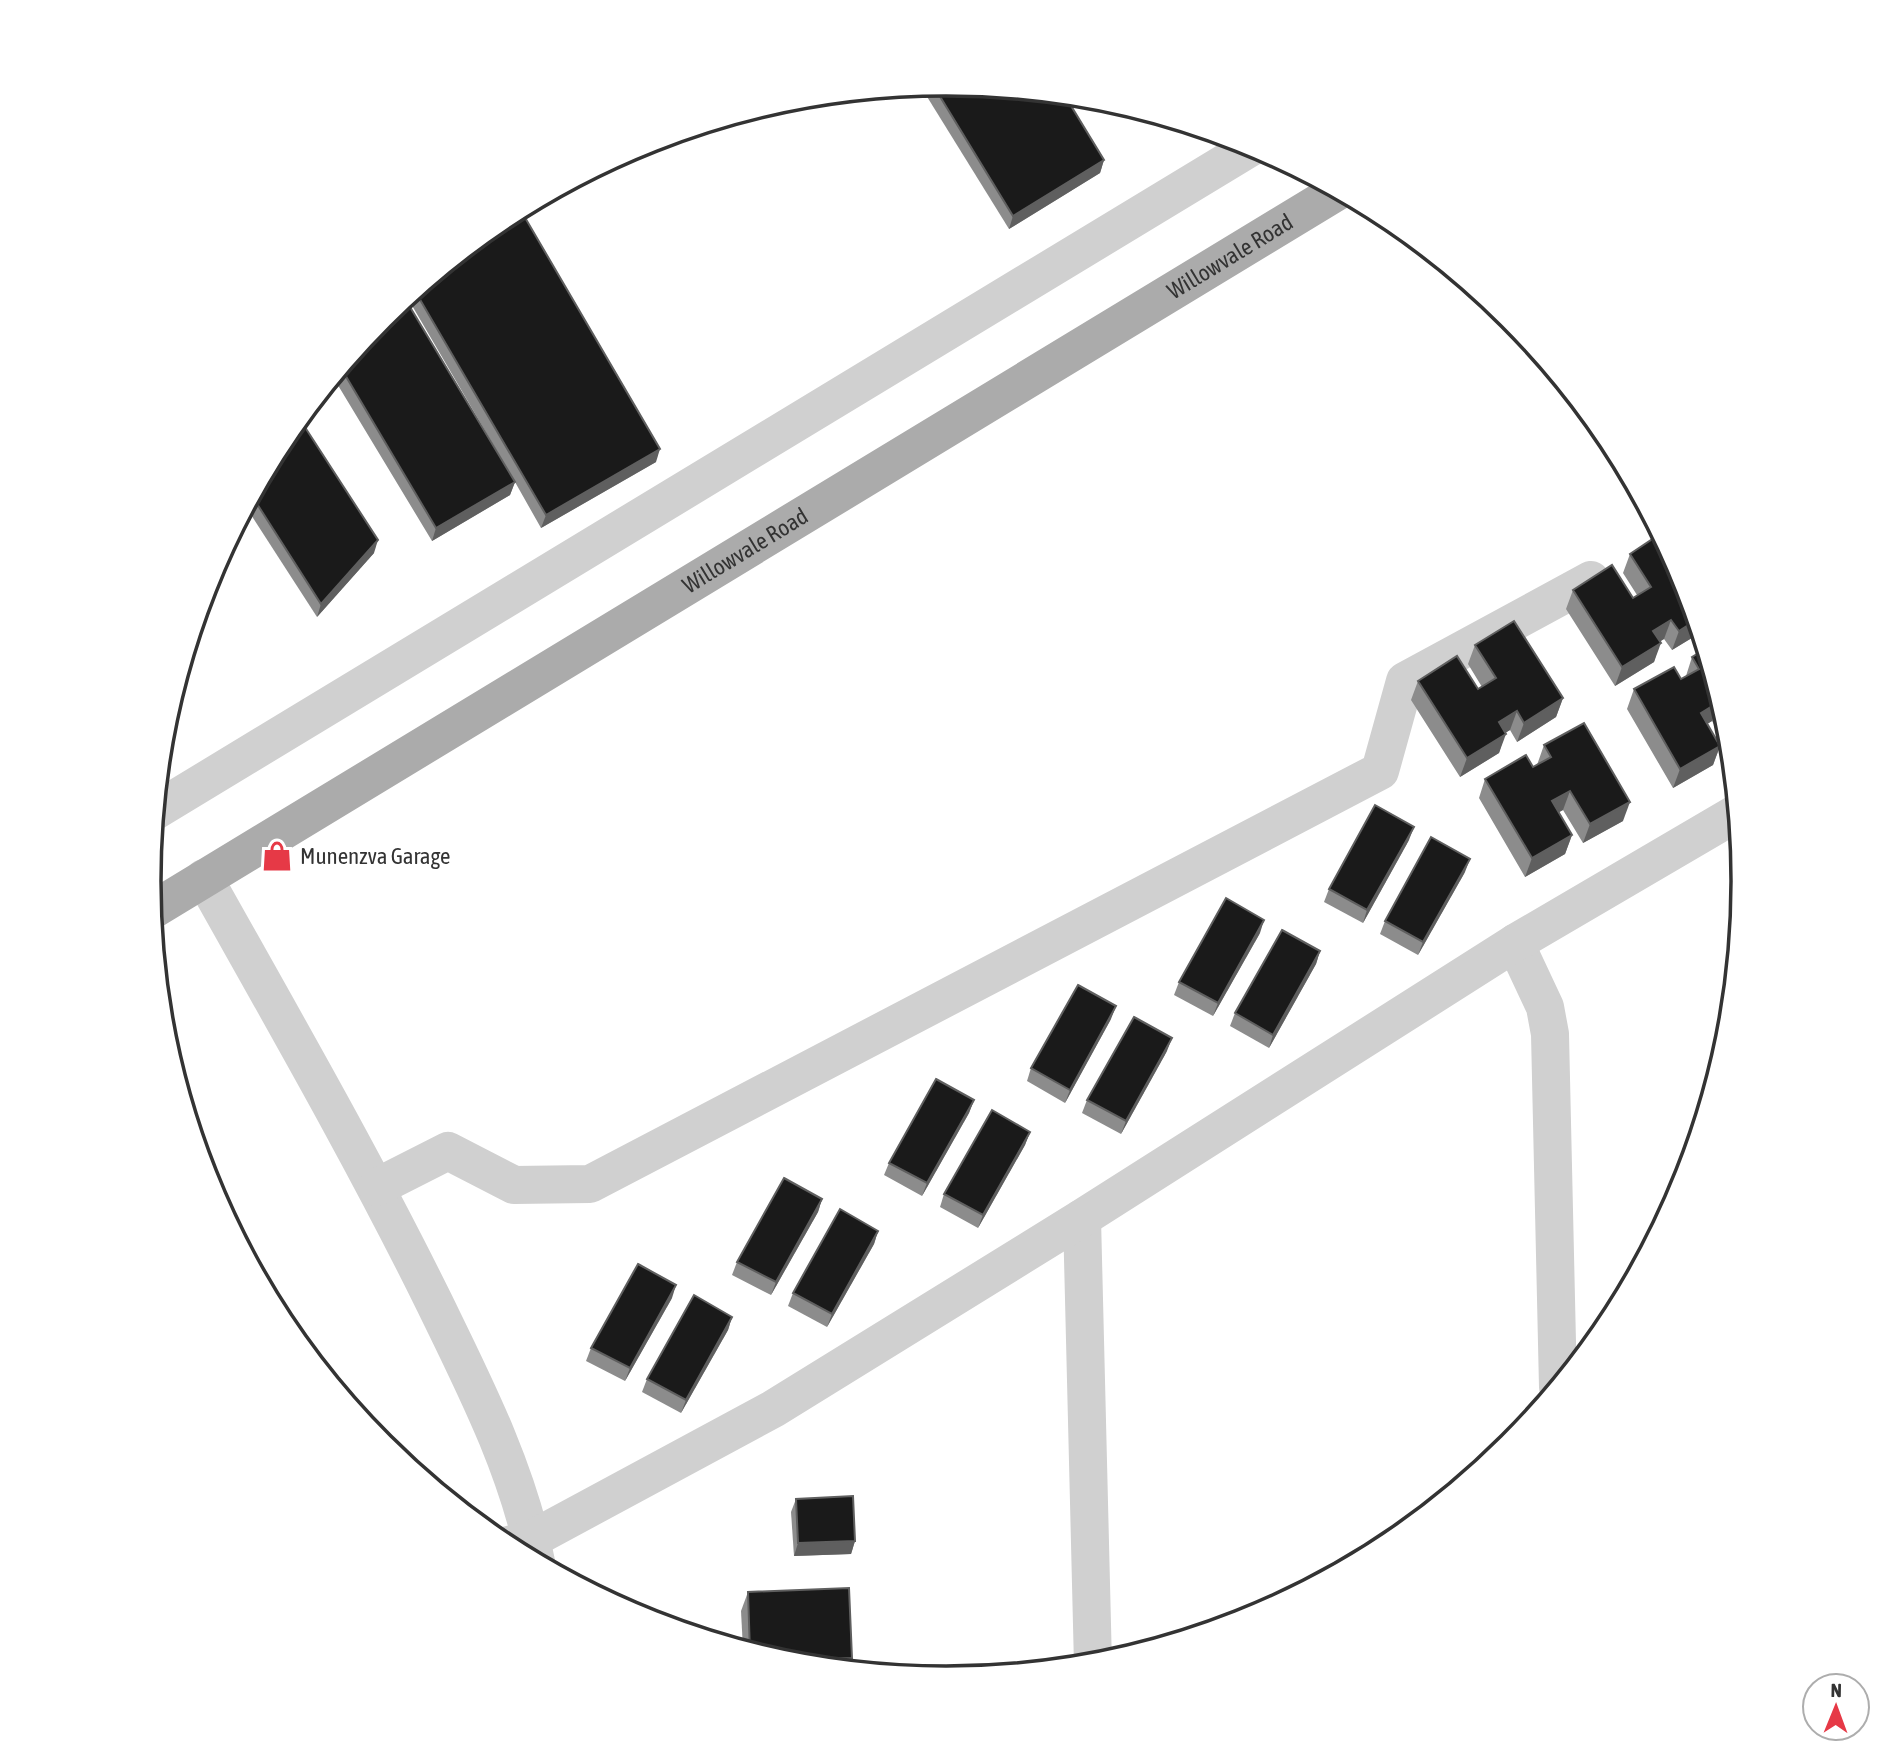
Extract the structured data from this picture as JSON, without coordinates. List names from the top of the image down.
{
  "streets": {
    "main road": ["Willowvale Road"]
  },
  "places": {
    "shop": ["Munenzva Garage"]
  },
  "north": "top"
}
